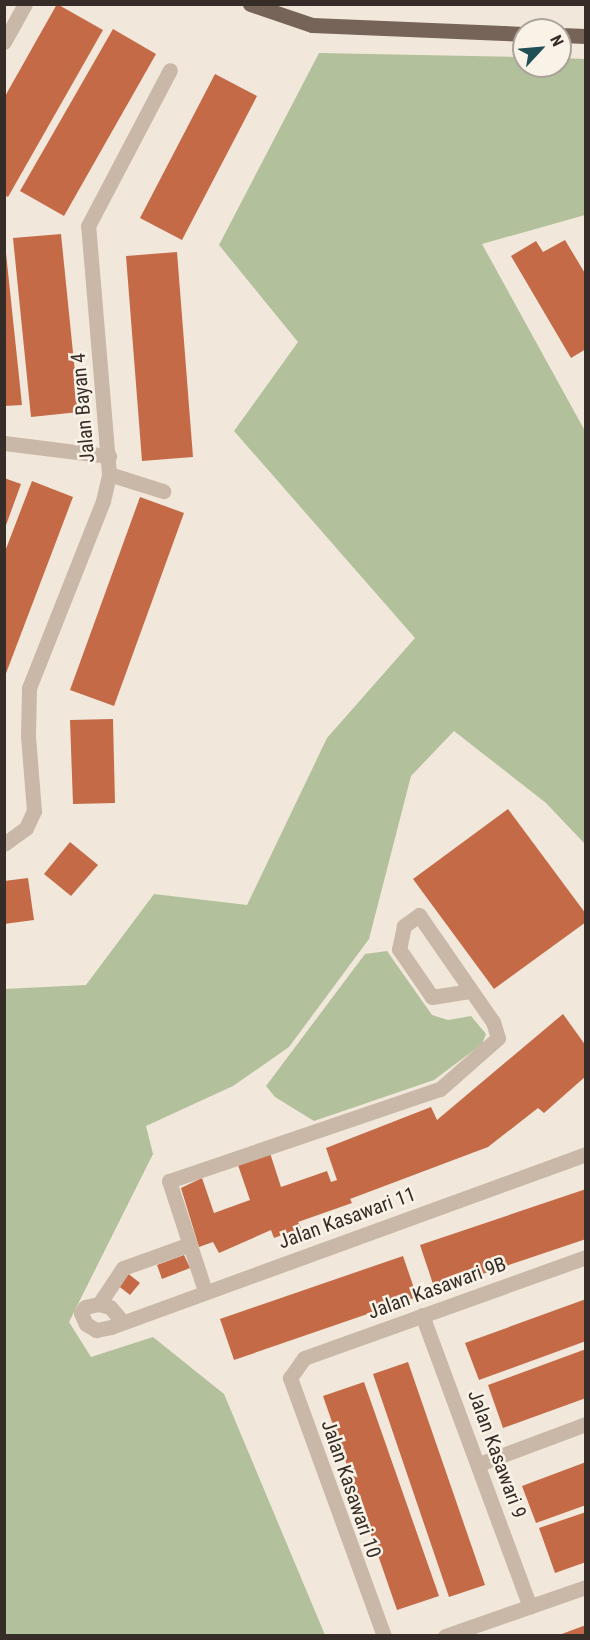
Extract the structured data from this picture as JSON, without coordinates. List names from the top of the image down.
{
  "streets": {
    "street": [
      "Jalan Bayan 4",
      "Jalan Kasawari 11",
      "Jalan Kasawari 9B",
      "Jalan Kasawari 9",
      "Jalan Kasawari 10"
    ]
  },
  "crossings": [
    ["Jalan Kasawari 9B", "Jalan Kasawari 9"],
    ["Jalan Kasawari 9B", "Jalan Kasawari 10"]
  ],
  "north": "top right"
}
